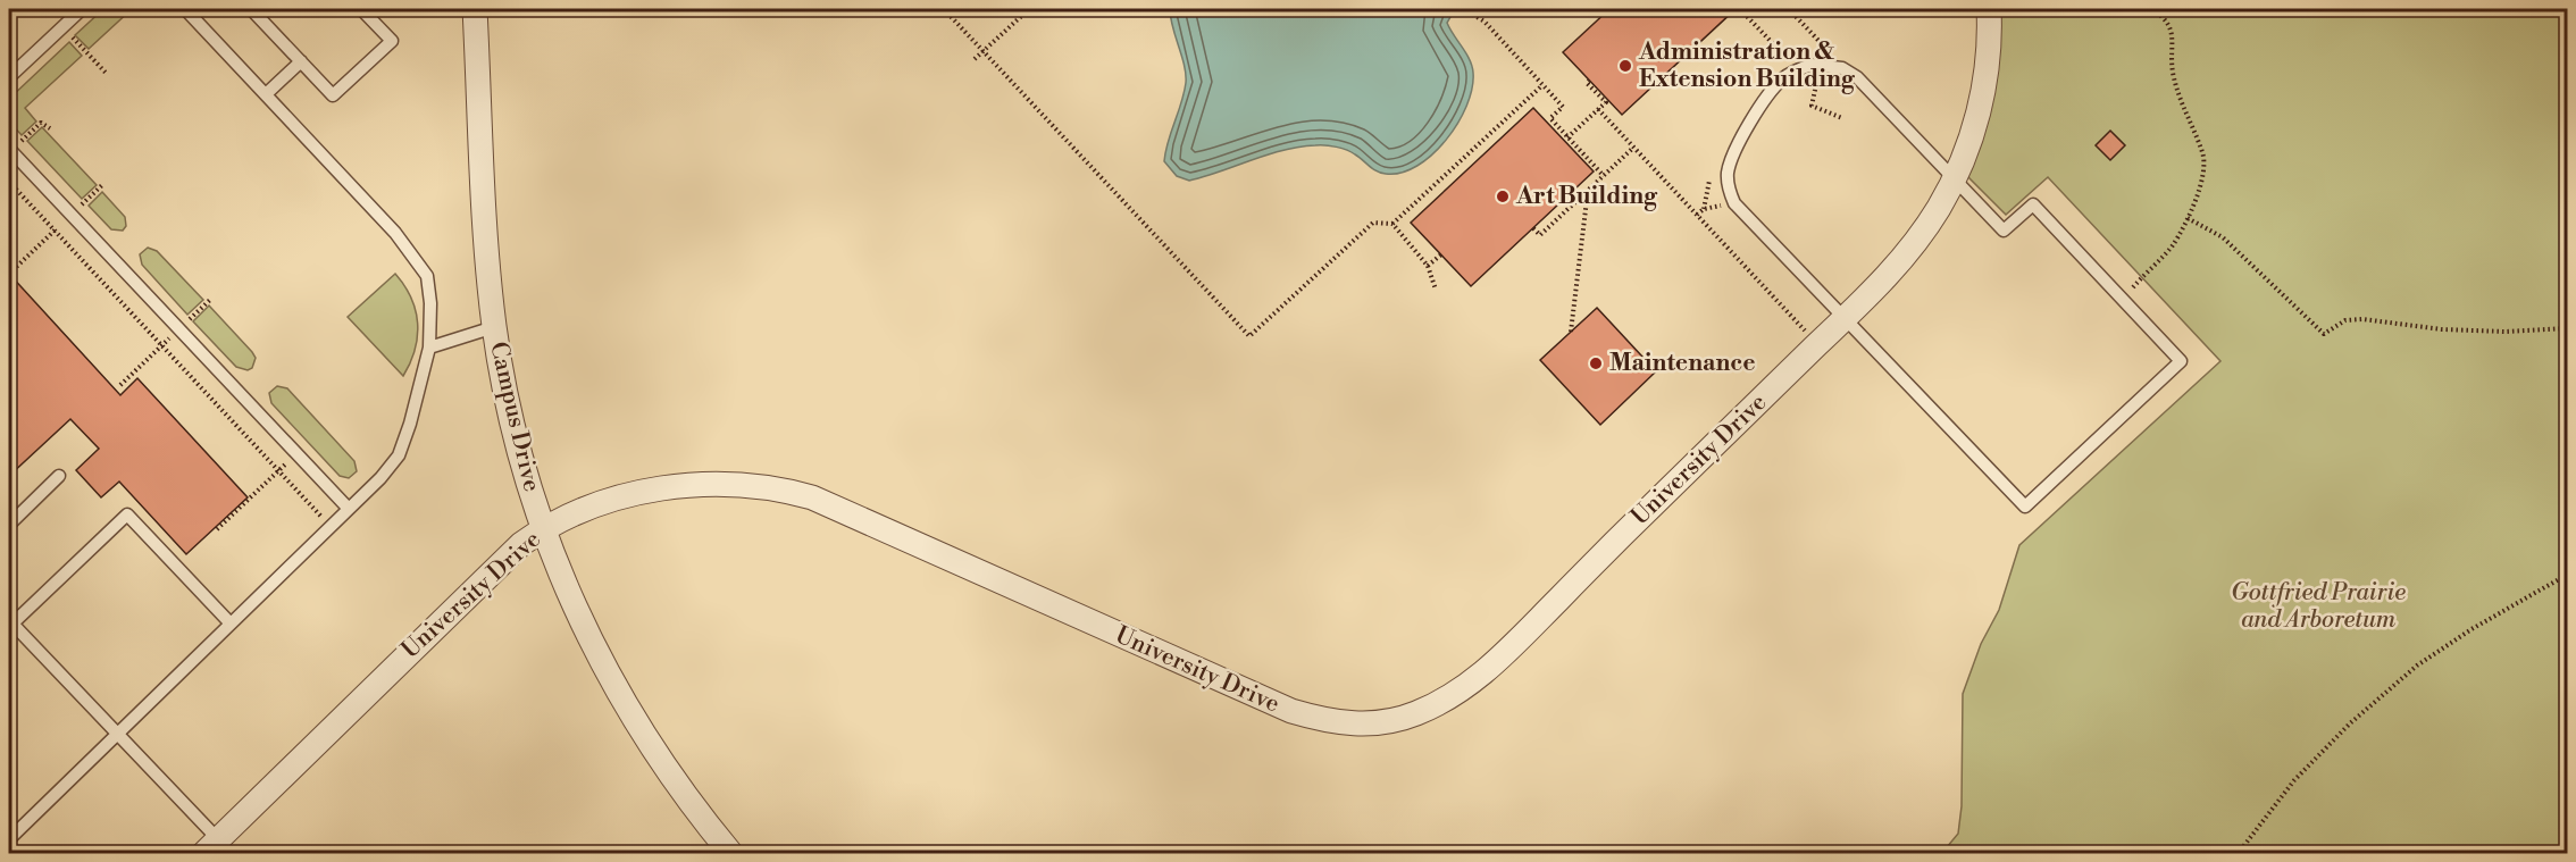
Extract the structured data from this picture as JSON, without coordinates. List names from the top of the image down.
{
  "streets": {
    "street": ["Campus Drive", "University Drive"]
  },
  "crossings": [
    ["Campus Drive", "University Drive"]
  ],
  "parks": ["Gottfried Prairie and Arboretum"],
  "places": ["Administration & Extension Building", "Art Building", "Maintenance"]
}
